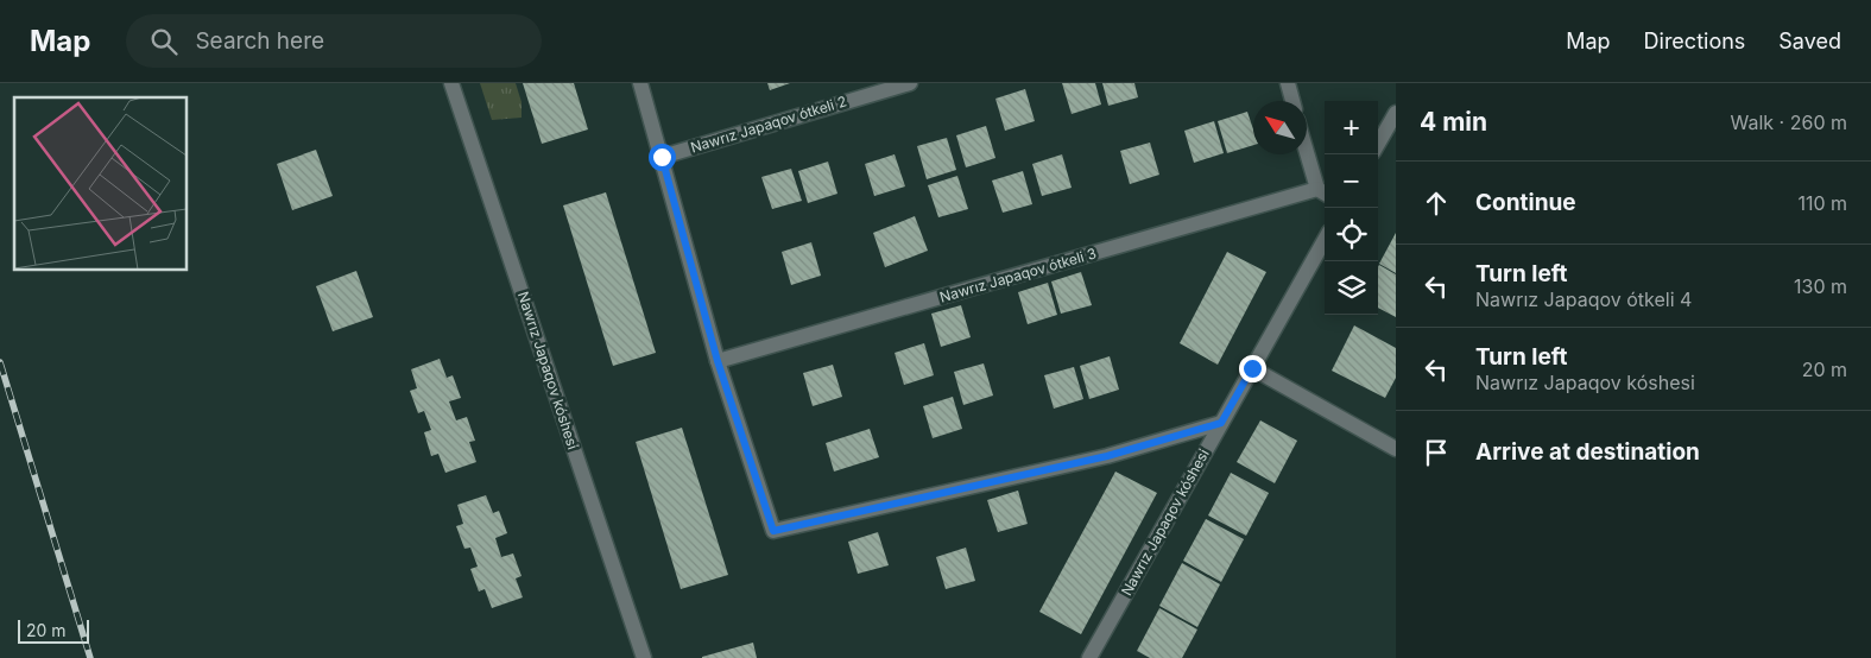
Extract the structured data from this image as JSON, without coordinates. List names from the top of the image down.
{
  "streets": {
    "street": ["Nawrız Japaqov ótkeli 2", "Nawrız Japaqov ótkeli 3", "Nawrız Japaqov kóshesi"]
  },
  "scale_bar": "20 m",
  "north": "top left",
  "page": {
    "header": "Map",
    "search": "Search here",
    "nav": ["Map", "Directions", "Saved"],
    "heading": ["4 min", "Walk · 260 m"],
    "map_buttons": ["+", "−"],
    "list": [
      ["Continue", "110 m"],
      ["Turn left", "Nawrız Japaqov ótkeli 4", "130 m"],
      ["Turn left", "Nawrız Japaqov kóshesi", "20 m"],
      "Arrive at destination"
    ],
    "scale": "20 m"
  }
}
